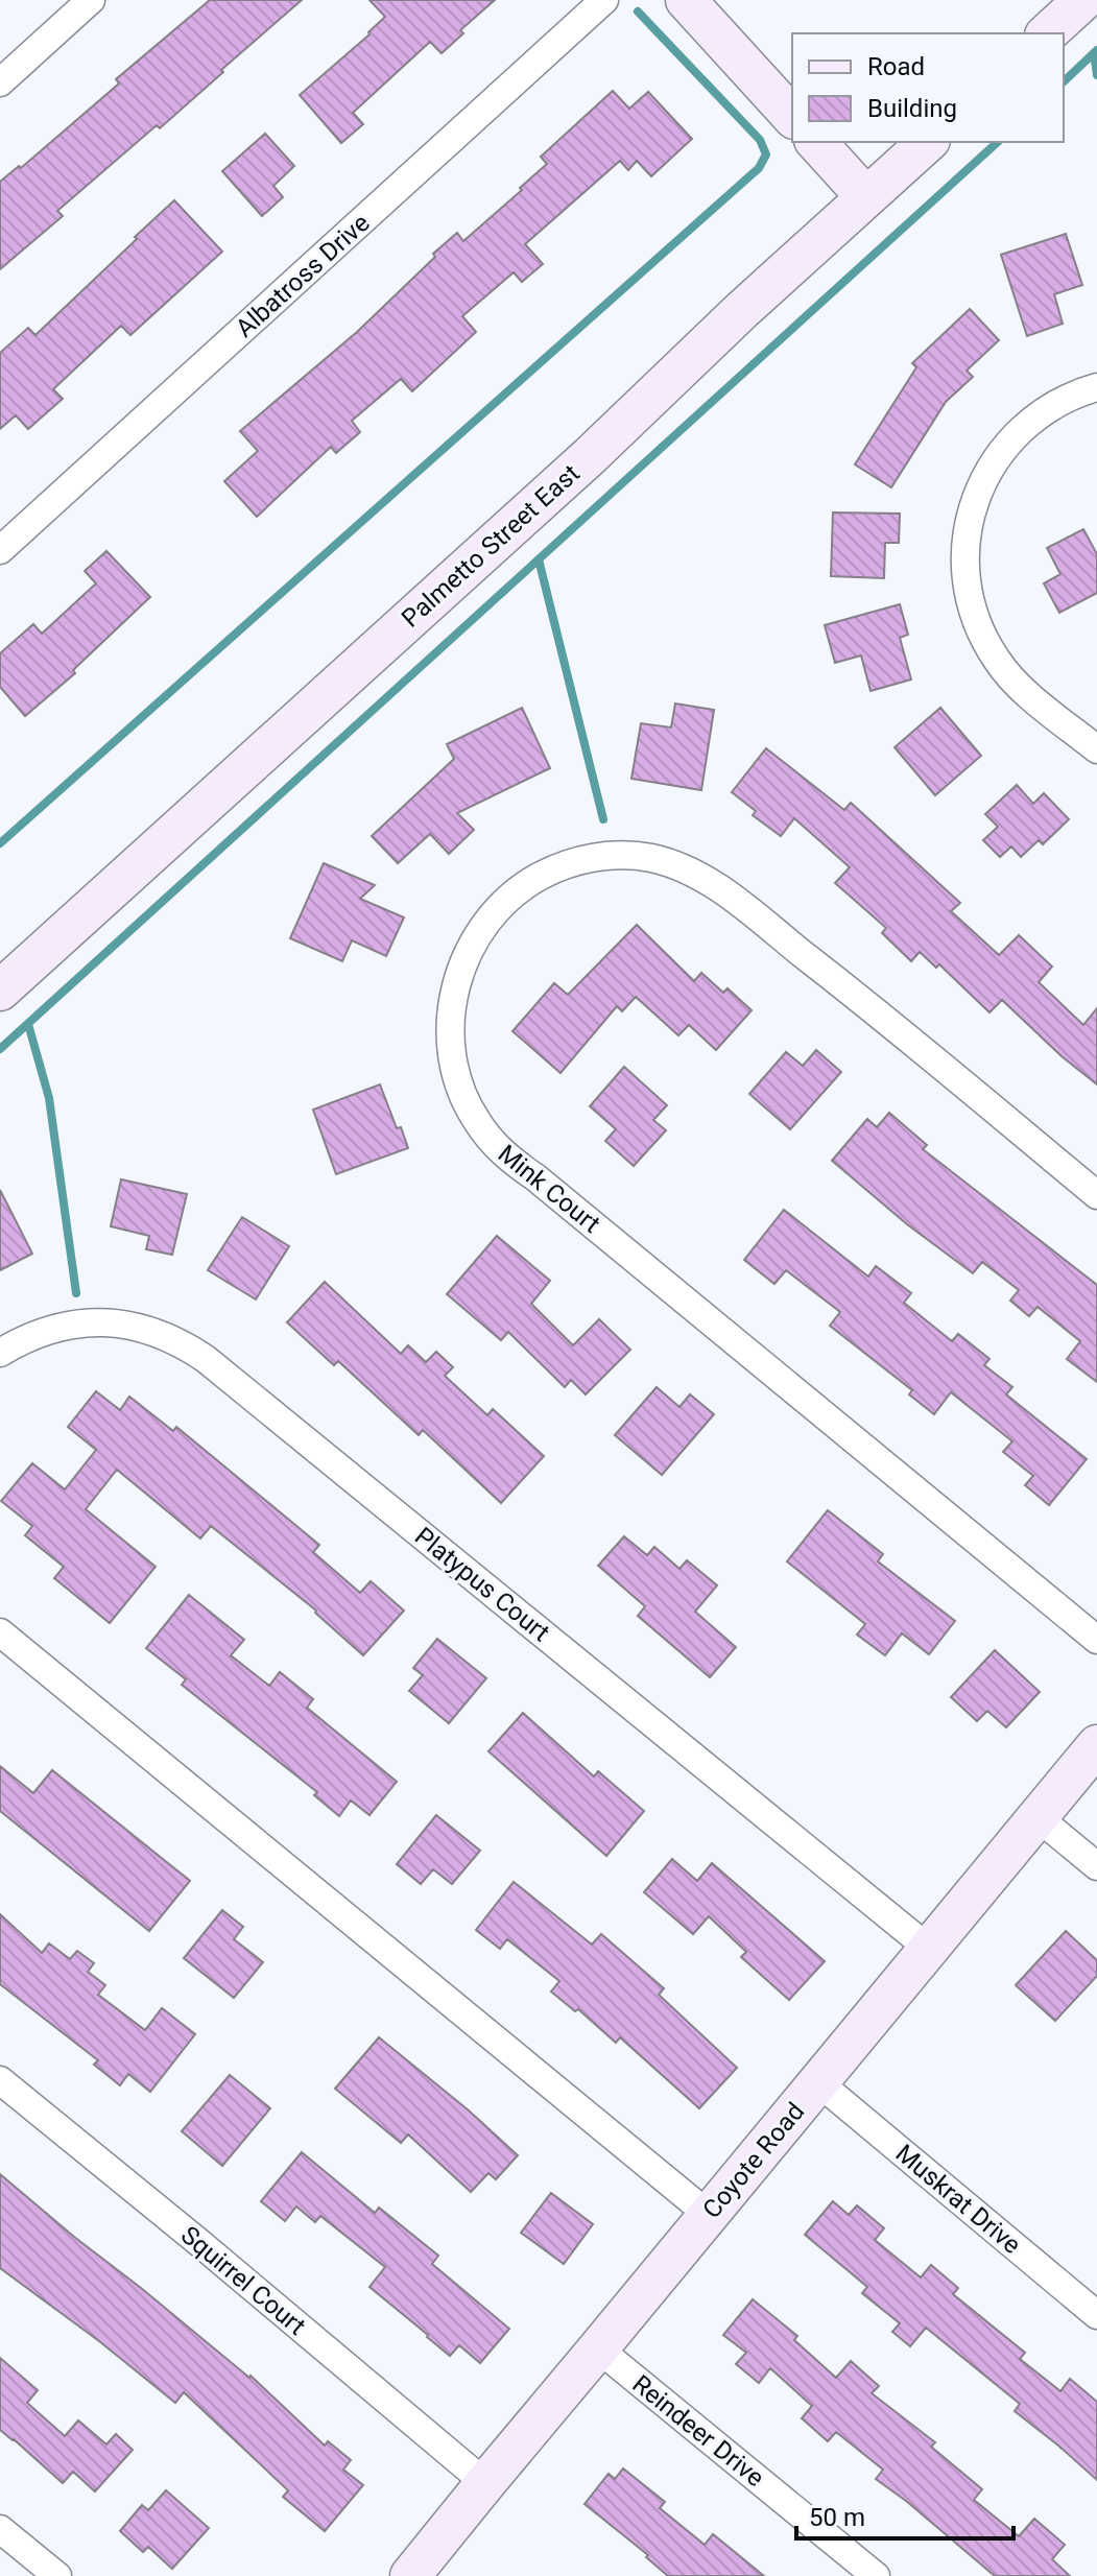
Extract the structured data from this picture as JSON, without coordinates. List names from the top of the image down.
{
  "streets": {
    "street": [
      "Albatross Drive",
      "Palmetto Street East",
      "Mink Court",
      "Platypus Court",
      "Coyote Road",
      "Muskrat Drive",
      "Squirrel Court",
      "Reindeer Drive"
    ]
  },
  "crossings": [
    ["Platypus Court", "Coyote Road"],
    ["Coyote Road", "Muskrat Drive"],
    ["Coyote Road", "Squirrel Court"],
    ["Coyote Road", "Reindeer Drive"]
  ],
  "legend": ["Road", "Building"],
  "scale_bar": "50 m"
}
